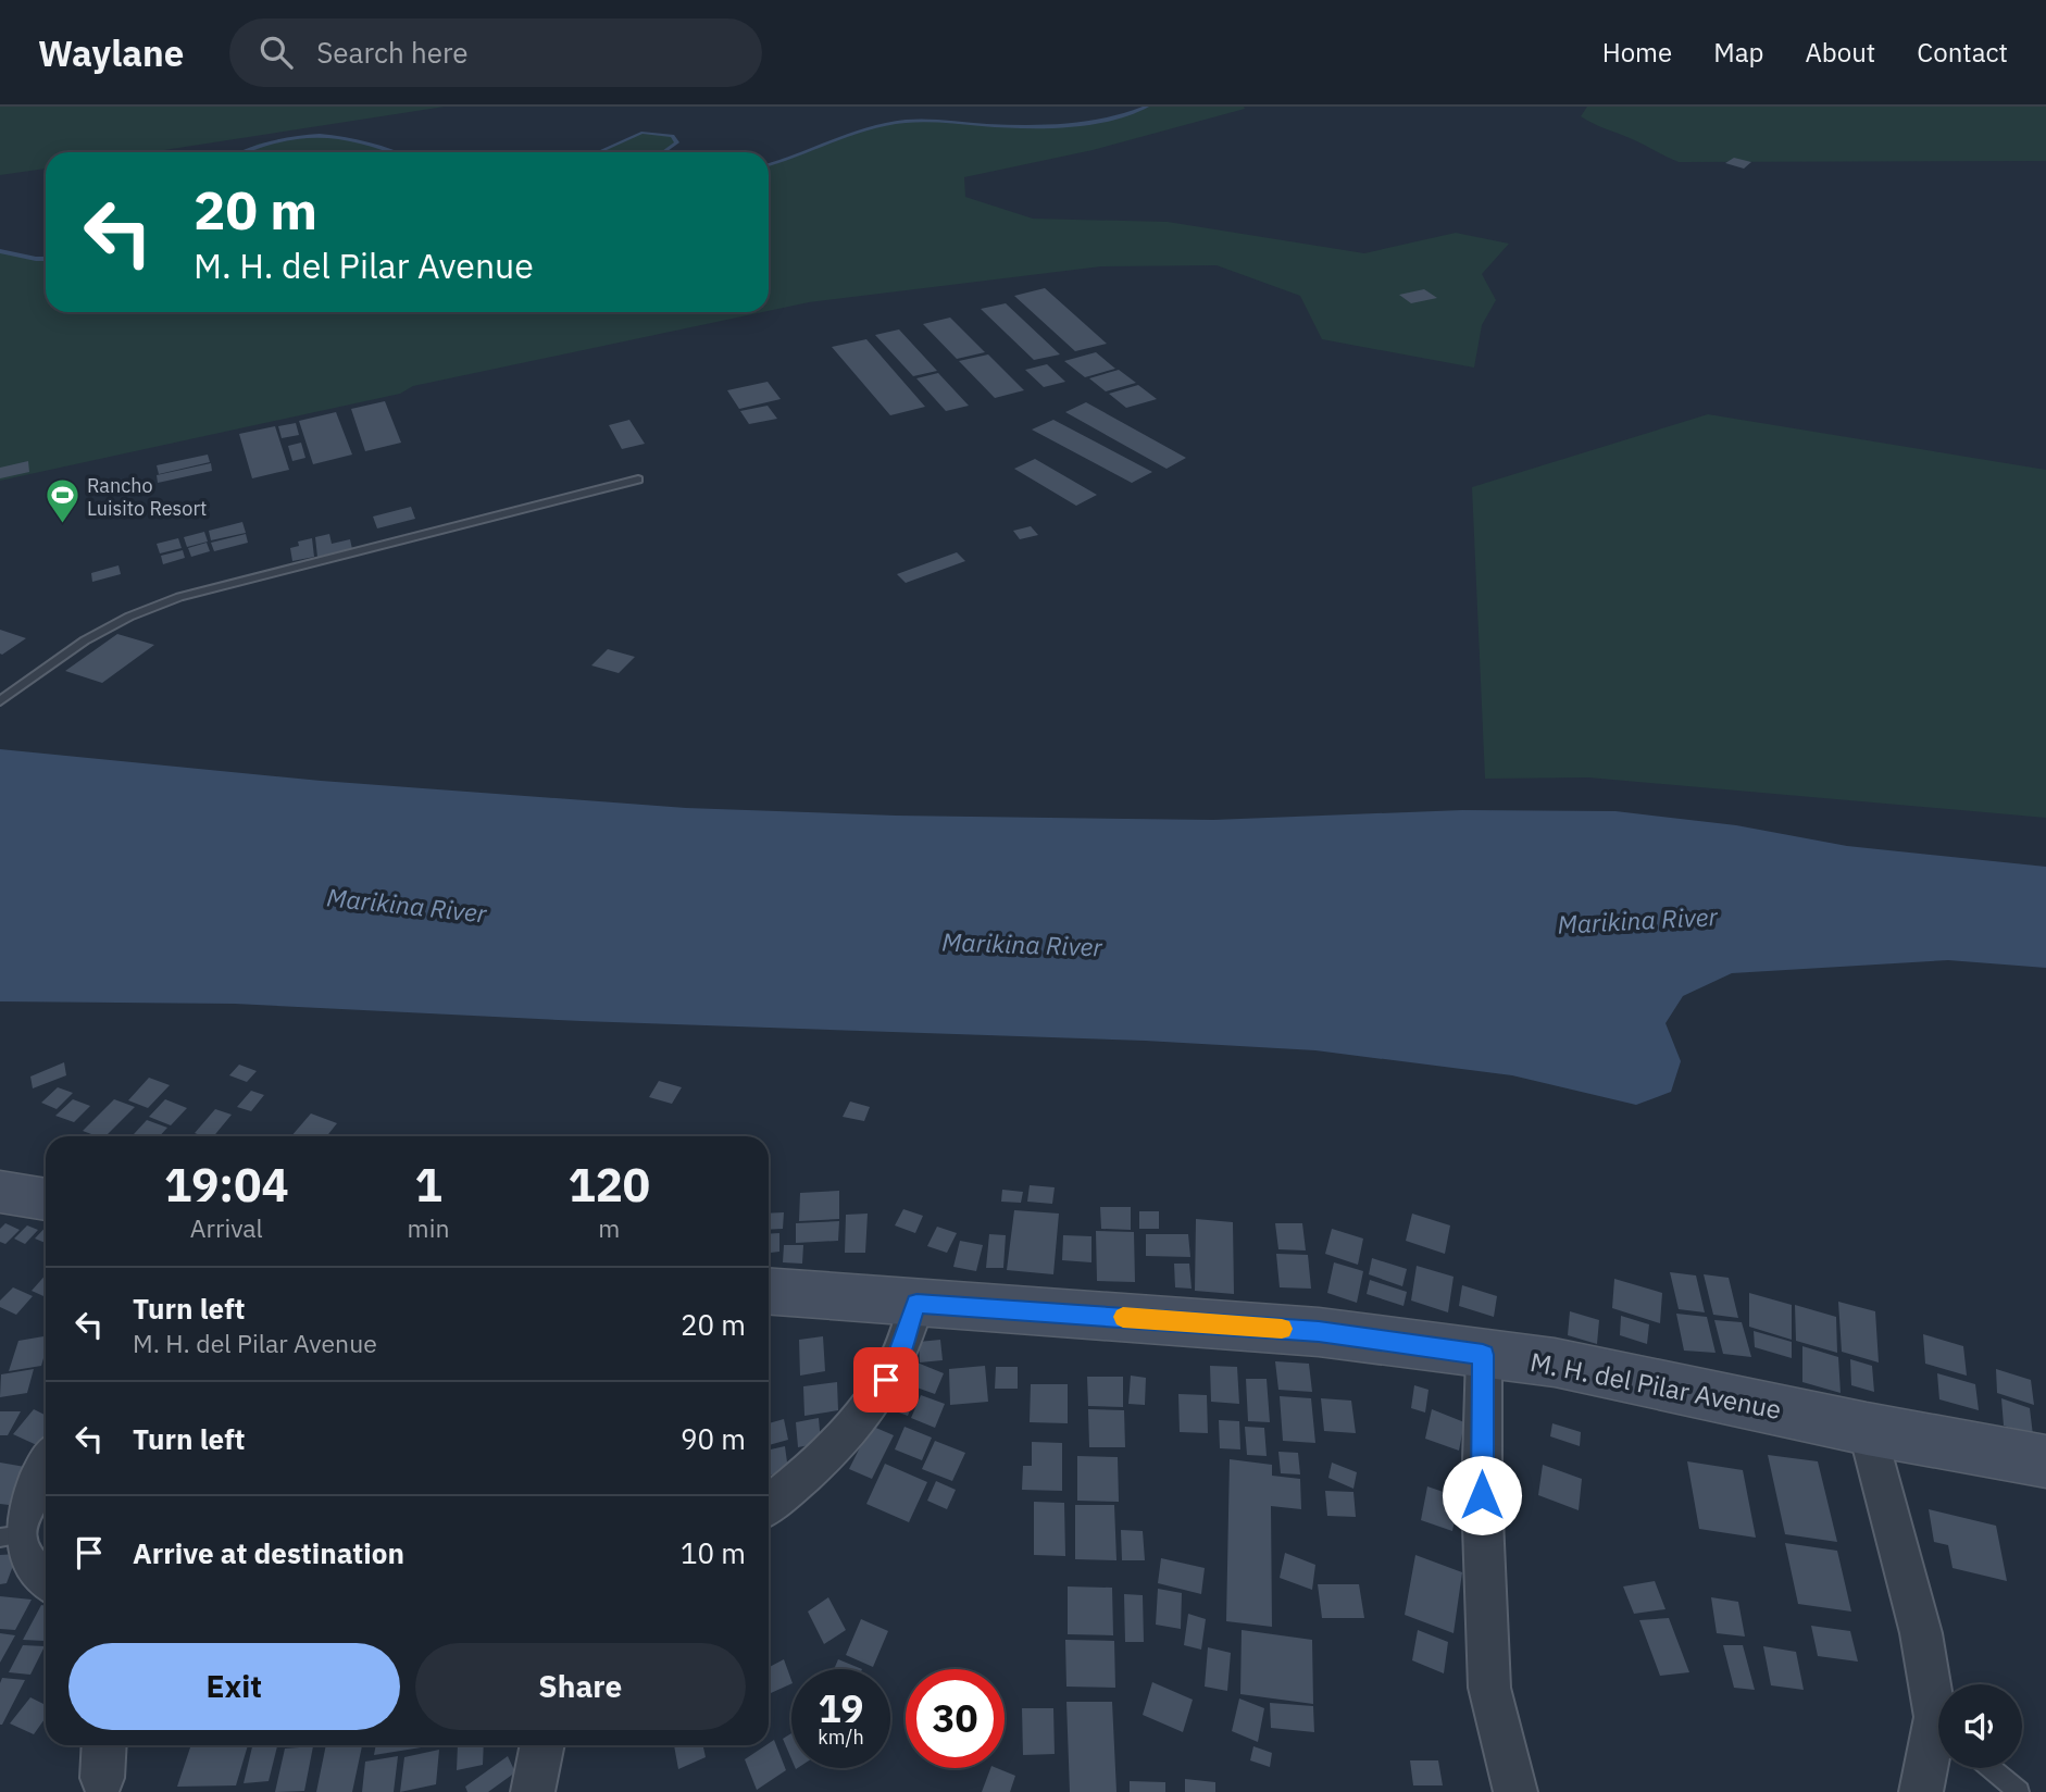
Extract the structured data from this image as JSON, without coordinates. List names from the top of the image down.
{
  "streets": {
    "street": ["M. H. del Pilar Avenue"]
  },
  "water": ["Marikina River"],
  "places": {
    "sports": ["Rancho Luisito Resort"]
  },
  "page": {
    "header": "Waylane",
    "search": "Search here",
    "nav": [
      "Home",
      "Map",
      "About",
      "Contact"
    ],
    "turn": ["20 m", "M. H. del Pilar Avenue"],
    "eta": [
      "19:04",
      "Arrival",
      "1",
      "min",
      "120",
      "m"
    ],
    "list": [
      {
        "name": "Turn left",
        "note": "M. H. del Pilar Avenue",
        "value": "20 m"
      },
      {
        "name": "Turn left",
        "value": "90 m"
      },
      {
        "name": "Arrive at destination",
        "value": "10 m"
      }
    ],
    "buttons": ["Exit", "Share"],
    "speed": "19 km/h",
    "limit": "30"
  }
}
